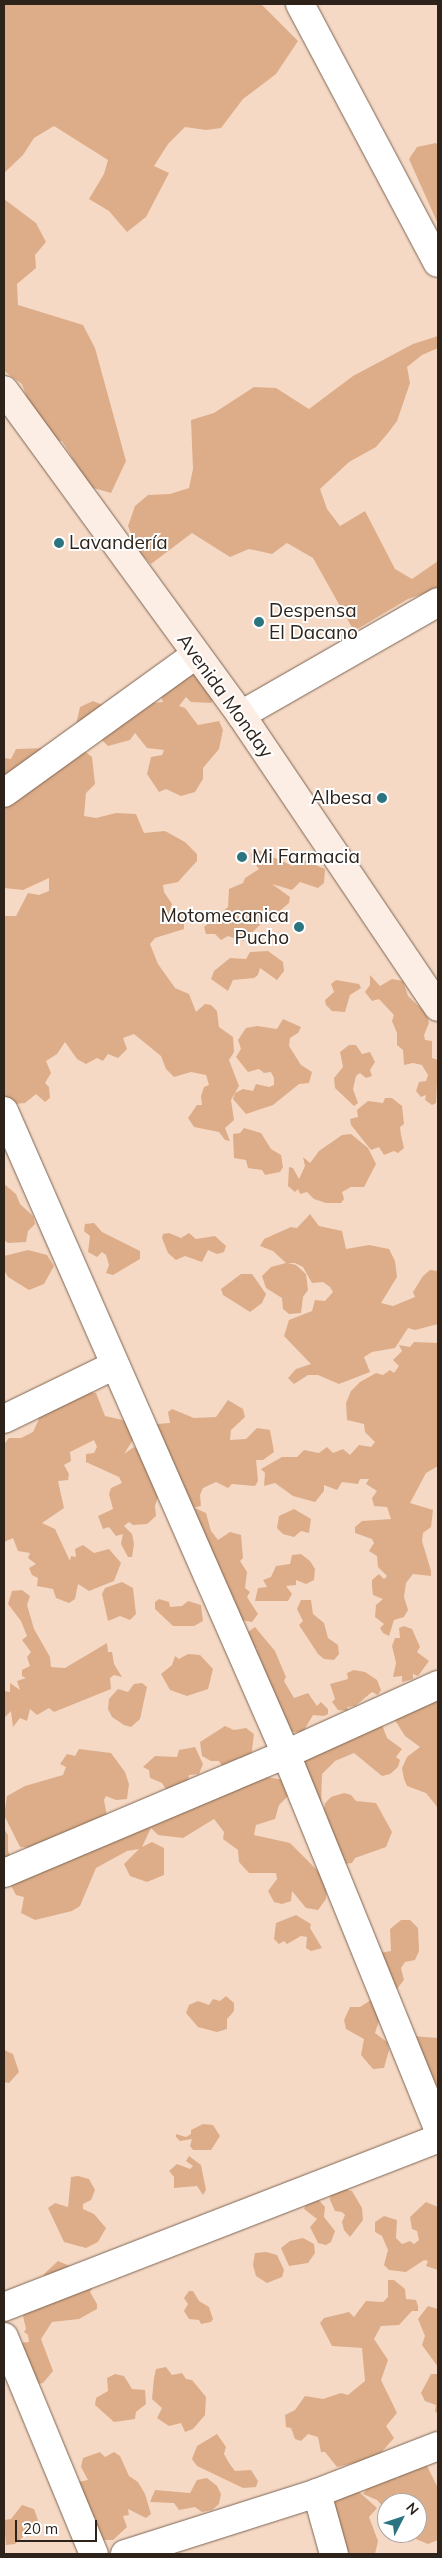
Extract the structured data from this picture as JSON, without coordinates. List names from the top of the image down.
{
  "streets": {
    "main road": ["Avenida Monday"]
  },
  "places": [
    "Lavandería",
    "Despensa El Dacano",
    "Albesa",
    "Mi Farmacia",
    "Motomecanica Pucho"
  ],
  "scale_bar": "20 m",
  "north": "top right"
}
